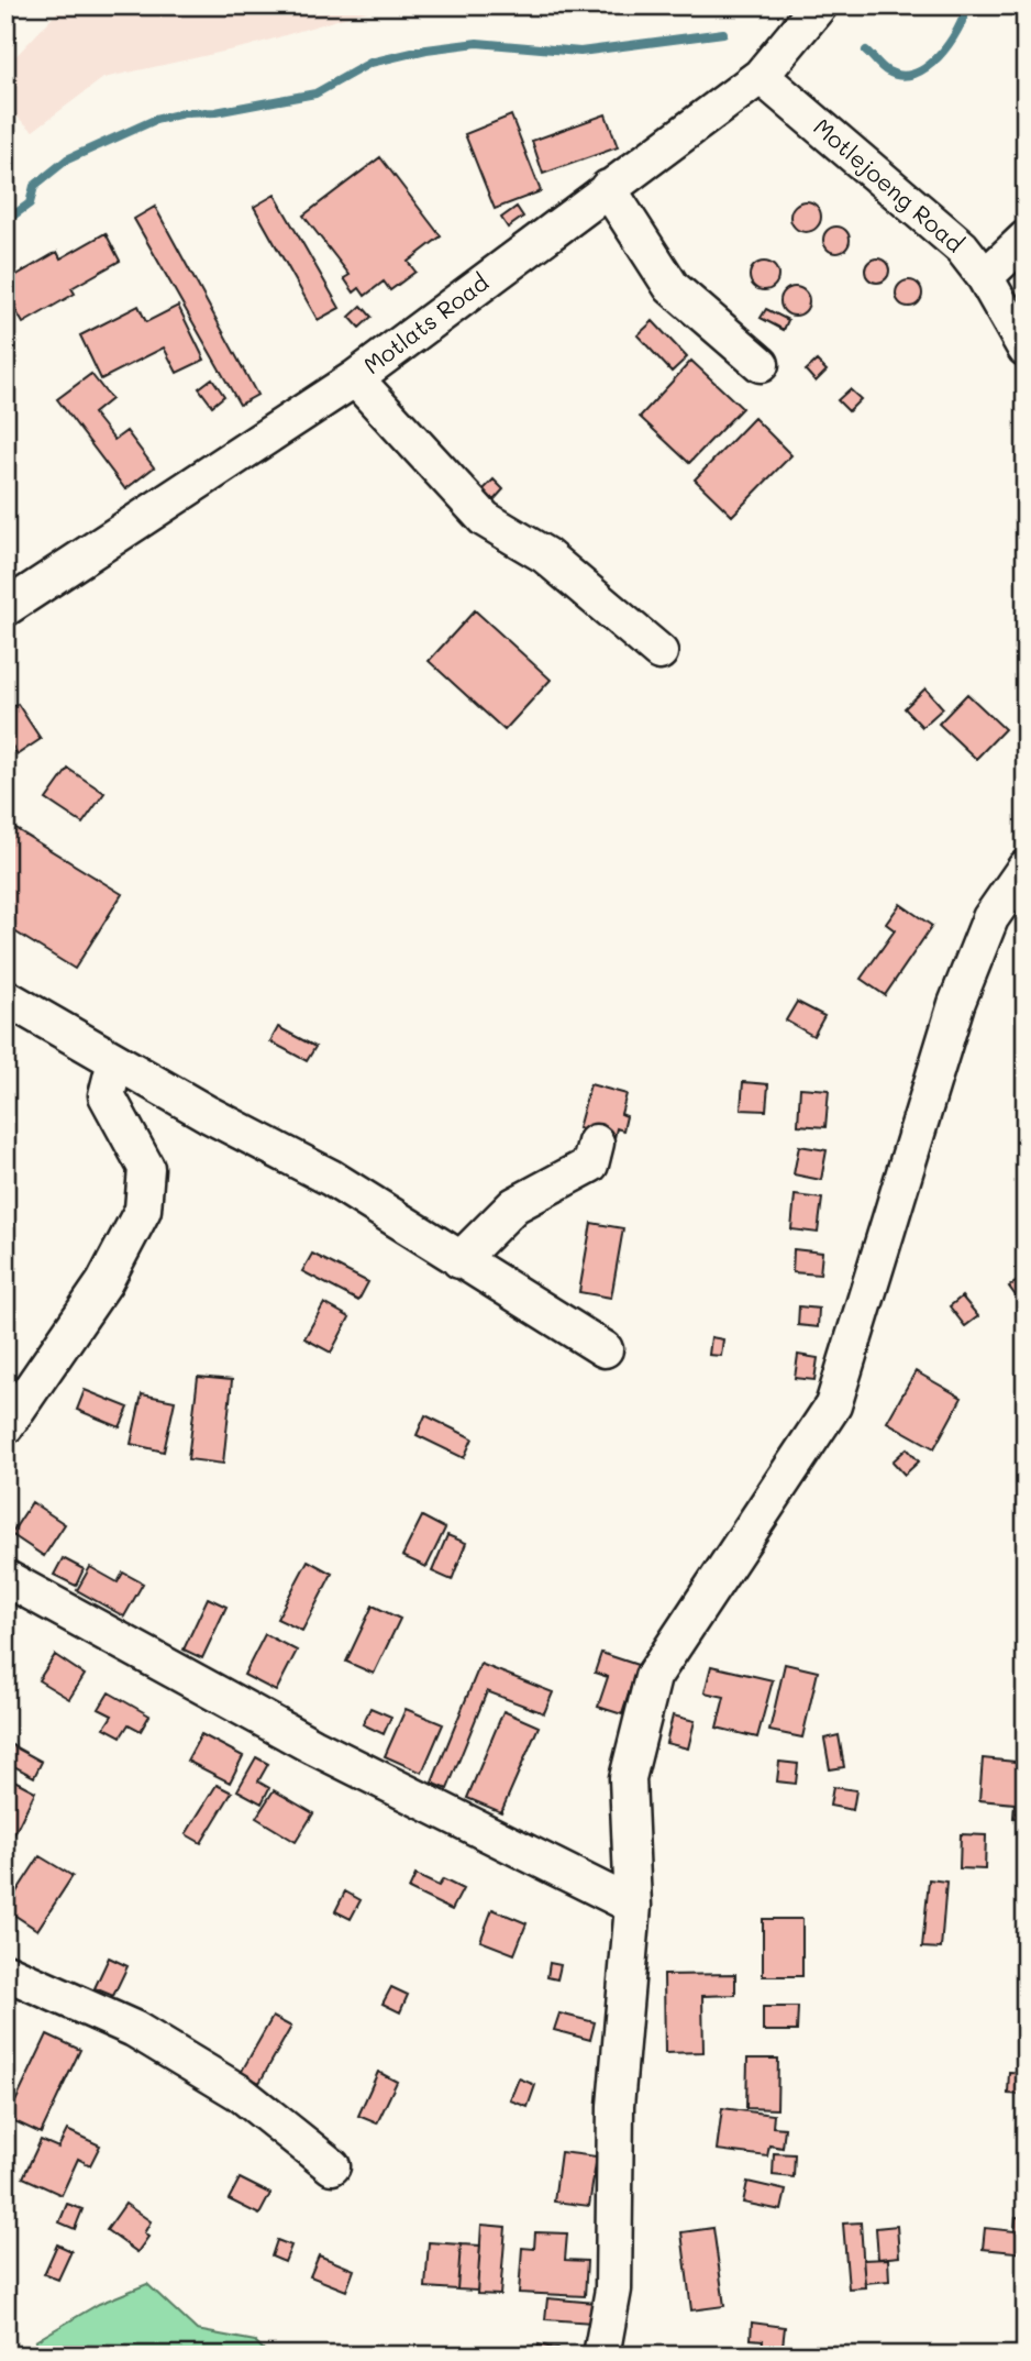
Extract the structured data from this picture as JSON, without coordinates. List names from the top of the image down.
{
  "streets": {
    "street": ["Motlejoeng Road", "Motlats Road"]
  },
  "crossings": [
    ["Motlejoeng Road", "Motlats Road"]
  ]
}
